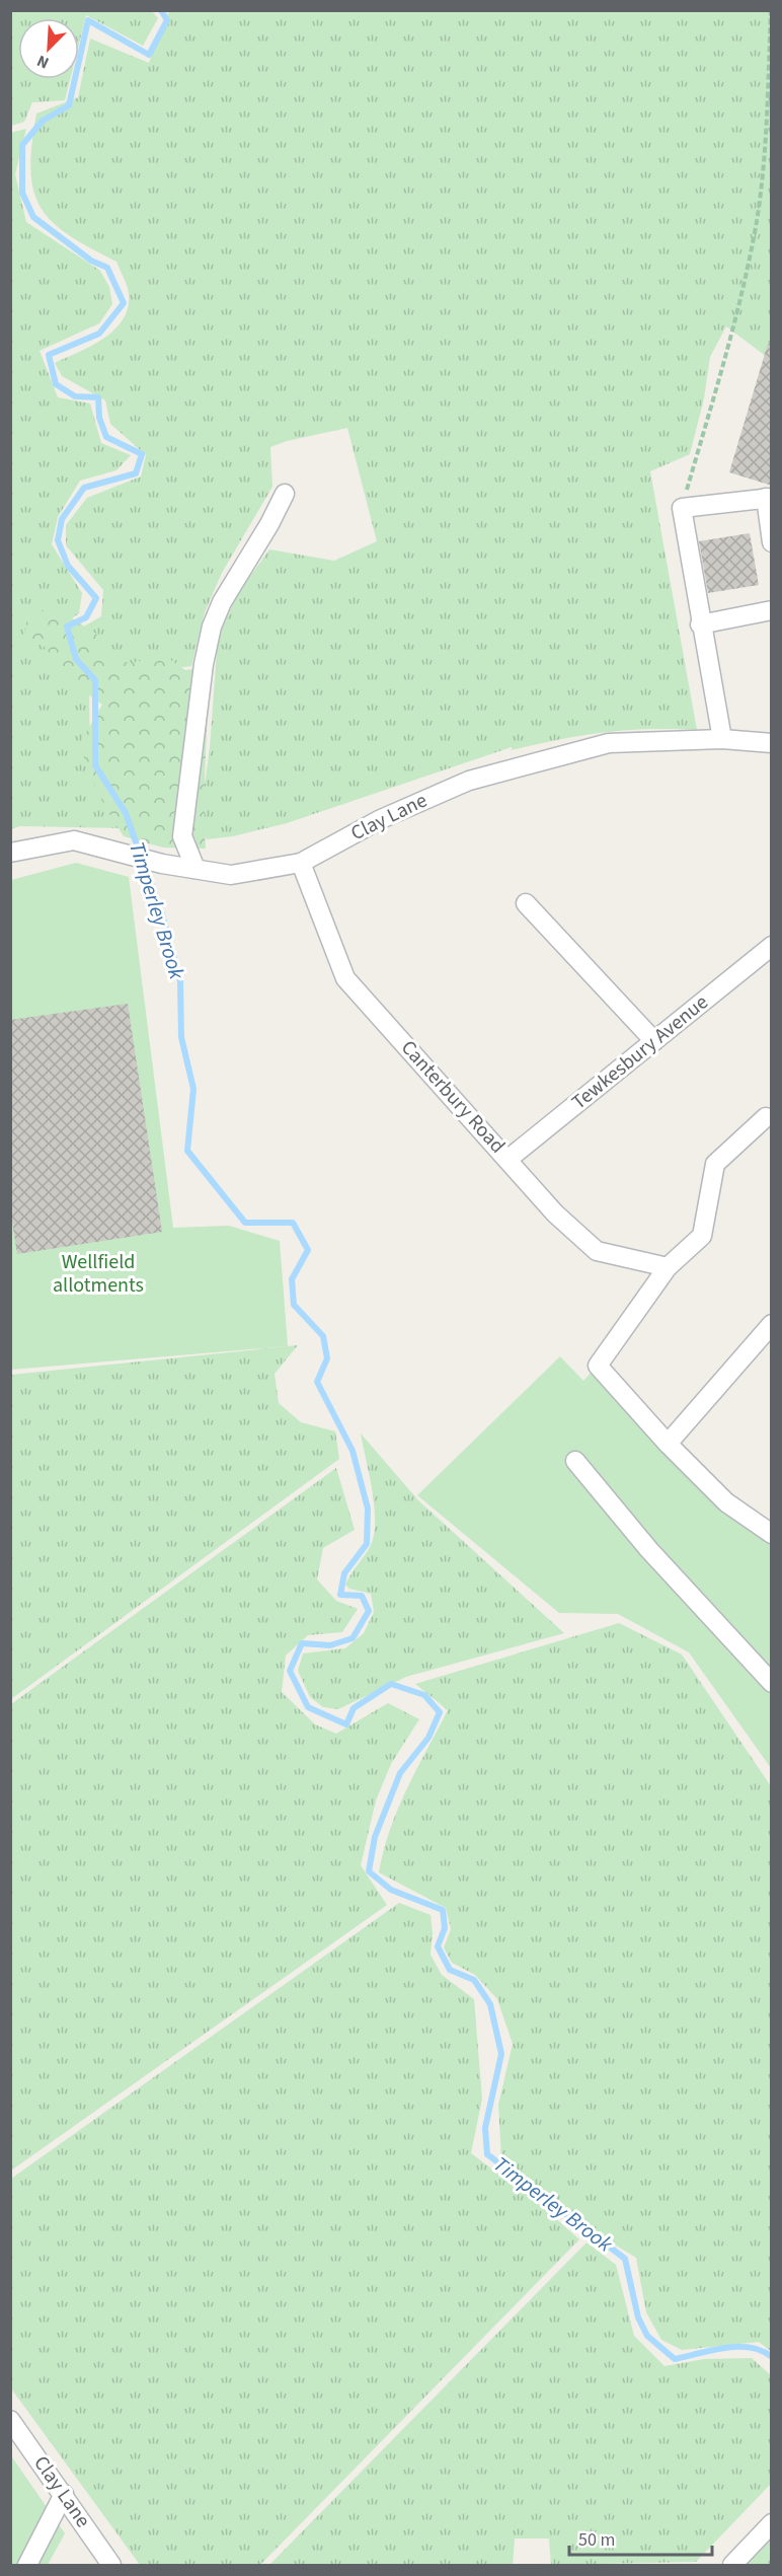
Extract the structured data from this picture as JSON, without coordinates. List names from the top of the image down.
{
  "streets": {
    "street": ["Clay Lane", "Tewkesbury Avenue", "Canterbury Road"]
  },
  "crossings": [
    ["Clay Lane", "Canterbury Road"],
    ["Tewkesbury Avenue", "Canterbury Road"]
  ],
  "water": ["Timperley Brook"],
  "parks": ["Wellfield allotments"],
  "scale_bar": "50 m",
  "north": "bottom left"
}
